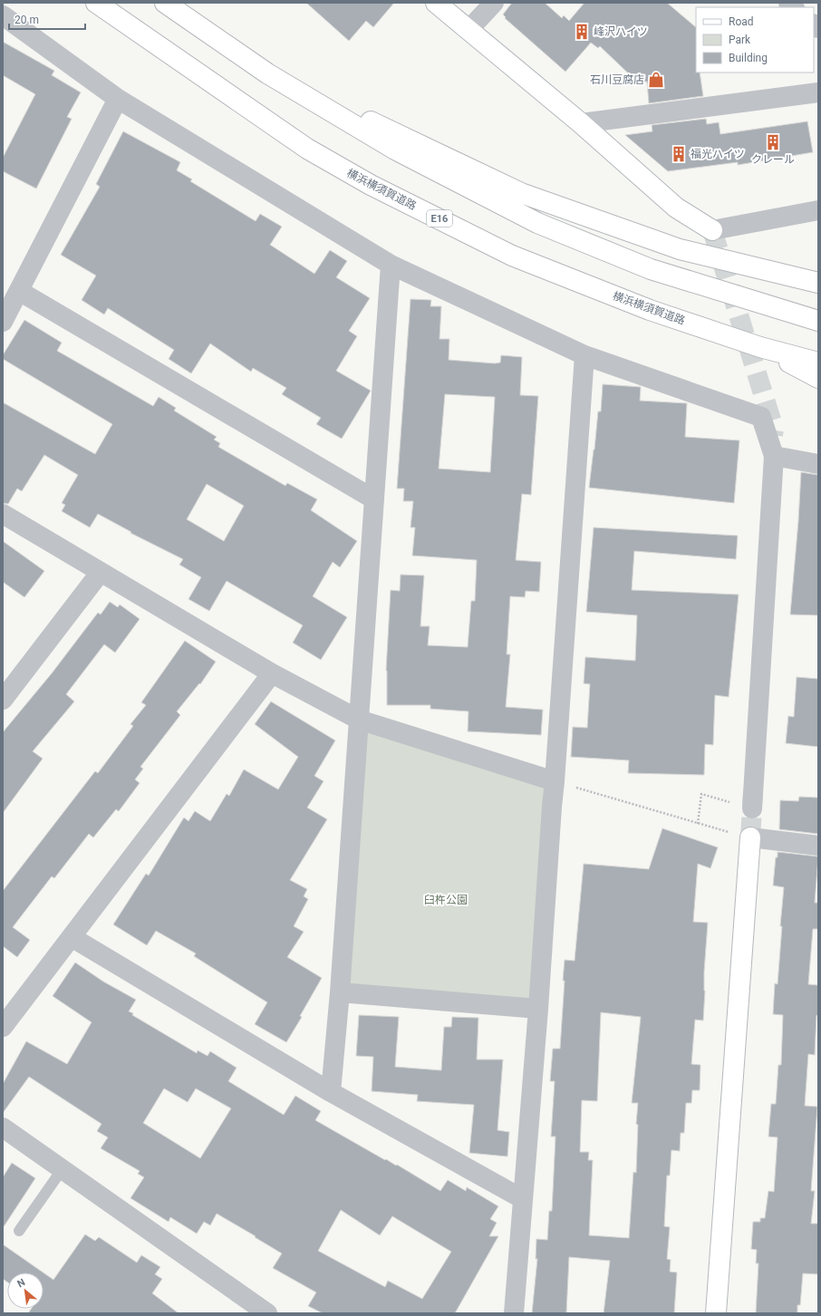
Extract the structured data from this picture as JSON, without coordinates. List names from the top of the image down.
{
  "streets": {
    "main road": ["横浜横須賀道路", "E16"]
  },
  "parks": ["臼杵公園"],
  "places": {
    "building": ["峰沢ハイツ", "クレール", "福光ハイツ"],
    "shop": ["石川豆腐店"]
  },
  "legend": ["Road", "Park", "Building"],
  "scale_bar": "20 m",
  "north": "top left"
}
